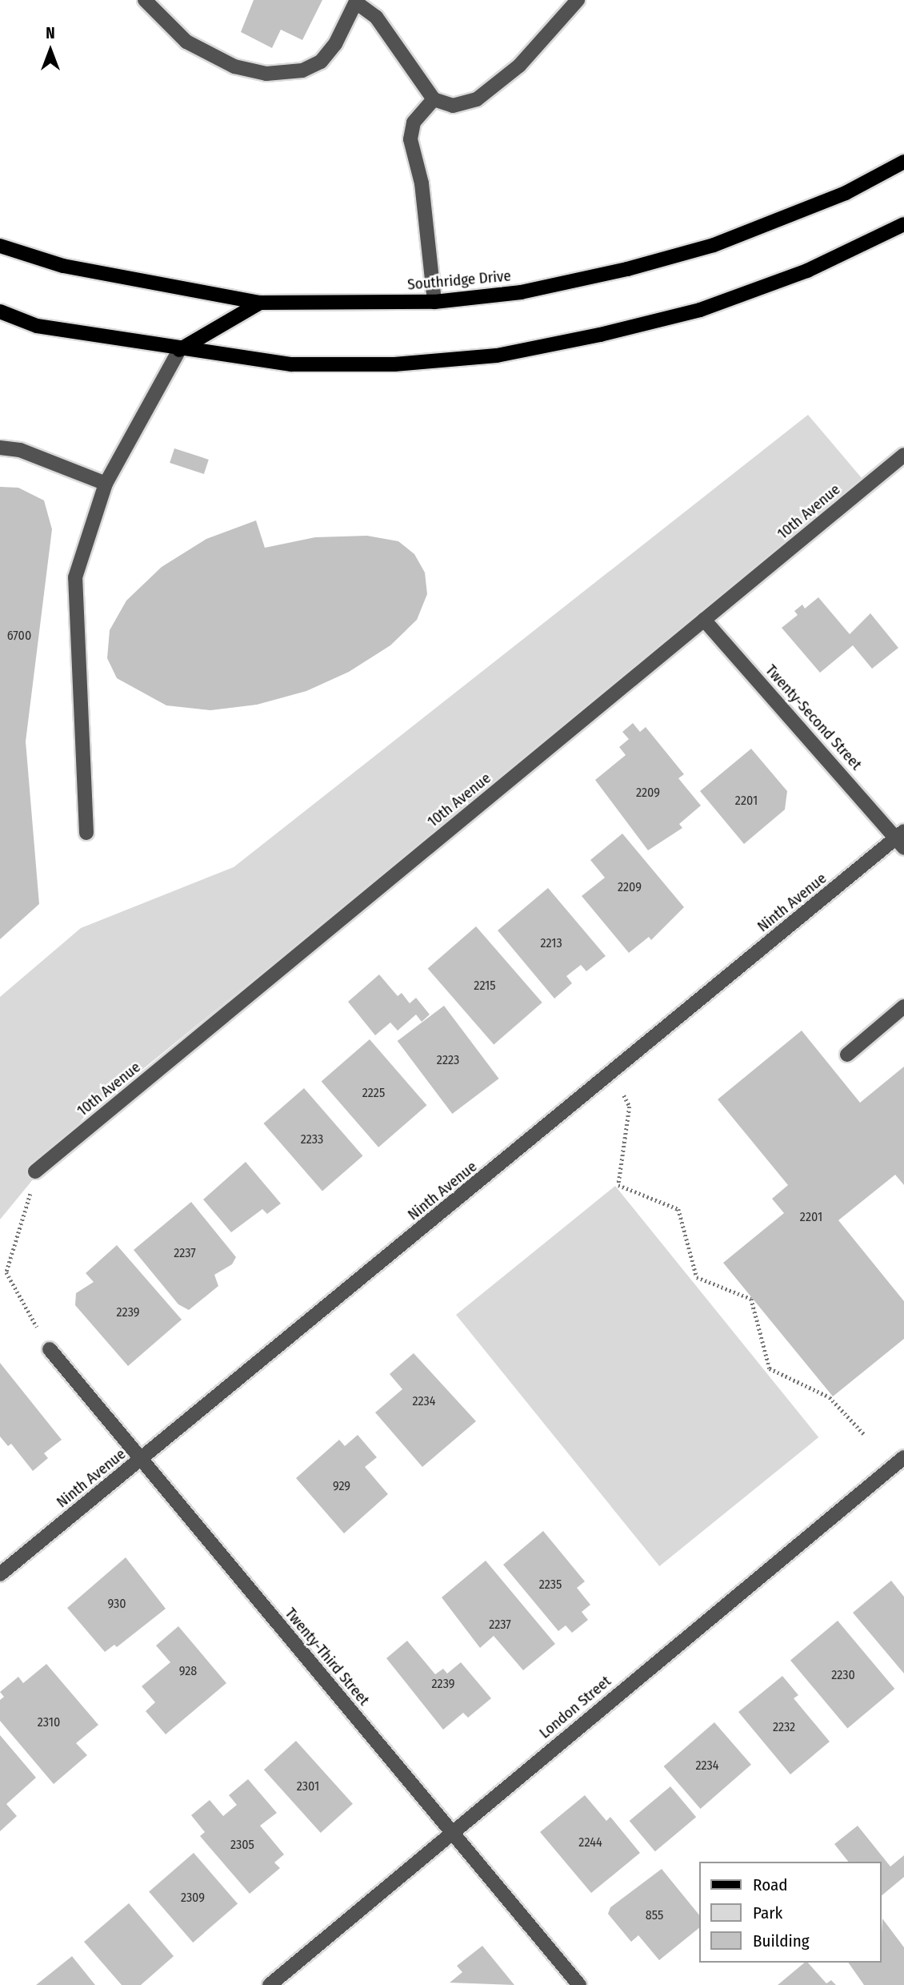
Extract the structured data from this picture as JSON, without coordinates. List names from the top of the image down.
{
  "streets": {
    "main road": ["Southridge Drive"],
    "street": [
      "10th Avenue",
      "Twenty-Second Street",
      "Ninth Avenue",
      "Twenty-Third Street",
      "London Street"
    ]
  },
  "crossings": [
    ["10th Avenue", "Twenty-Second Street"],
    ["Twenty-Second Street", "Ninth Avenue"],
    ["Ninth Avenue", "Twenty-Third Street"],
    ["Twenty-Third Street", "London Street"]
  ],
  "house_numbers": [
    "6700",
    "2209",
    "2201",
    "2209",
    "2213",
    "2215",
    "2223",
    "2225",
    "2233",
    "2201",
    "2237",
    "2239",
    "2234",
    "929",
    "2235",
    "930",
    "2237",
    "928",
    "2230",
    "2239",
    "2310",
    "2232",
    "2234",
    "2301",
    "2244",
    "2305",
    "2309",
    "855"
  ],
  "legend": ["Road", "Park", "Building"],
  "north": "top"
}
